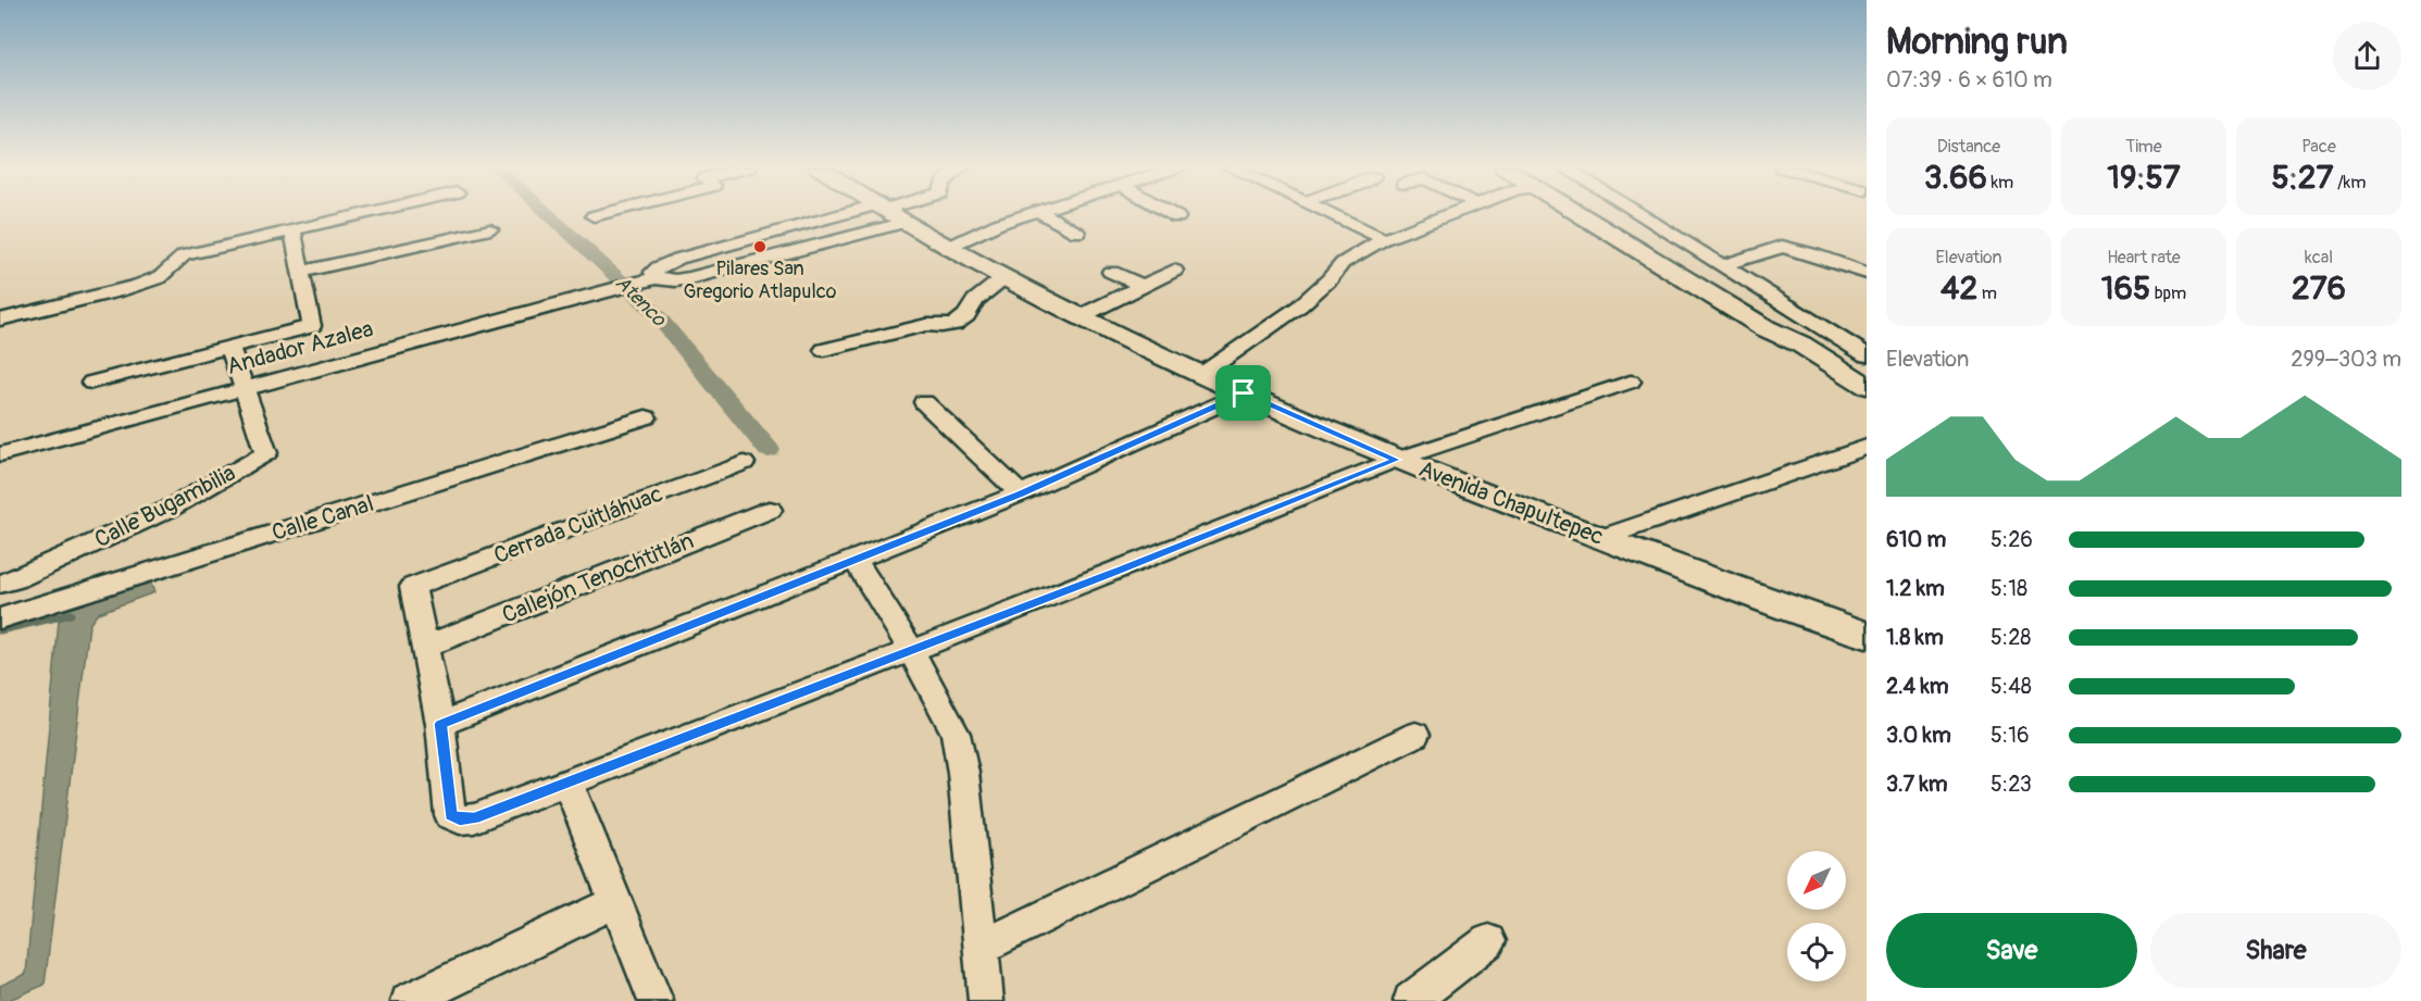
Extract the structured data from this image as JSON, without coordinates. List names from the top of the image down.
{
  "streets": {
    "main road": ["Avenida Chapultepec"],
    "street": [
      "Andador Azalea",
      "Calle Bugambilia",
      "Calle Canal",
      "Cerrada Cuitláhuac",
      "Callejón Tenochtitlán"
    ]
  },
  "crossings": [
    ["Andador Azalea", "Calle Bugambilia"],
    ["Cerrada Cuitláhuac", "Callejón Tenochtitlán"]
  ],
  "water": ["Atenco"],
  "places": ["Pilares San Gregorio Atlapulco"],
  "north": "bottom left",
  "page": {
    "heading": ["Morning run", "07:39 · 6 × 610 m"],
    "stats": [
      ["Distance", "3.66 km"],
      ["Time", "19:57"],
      ["Pace", "5:27 /km"],
      ["Elevation", "42 m"],
      ["Heart rate", "165 bpm"],
      ["kcal", "276"]
    ],
    "chart": ["Elevation", "299–303 m"],
    "list": [
      {
        "name": "610 m",
        "note": "5:26"
      },
      {
        "name": "1.2 km",
        "note": "5:18"
      },
      {
        "name": "1.8 km",
        "note": "5:28"
      },
      {
        "name": "2.4 km",
        "note": "5:48"
      },
      {
        "name": "3.0 km",
        "note": "5:16"
      },
      {
        "name": "3.7 km",
        "note": "5:23"
      }
    ],
    "buttons": ["Save", "Share"]
  }
}
